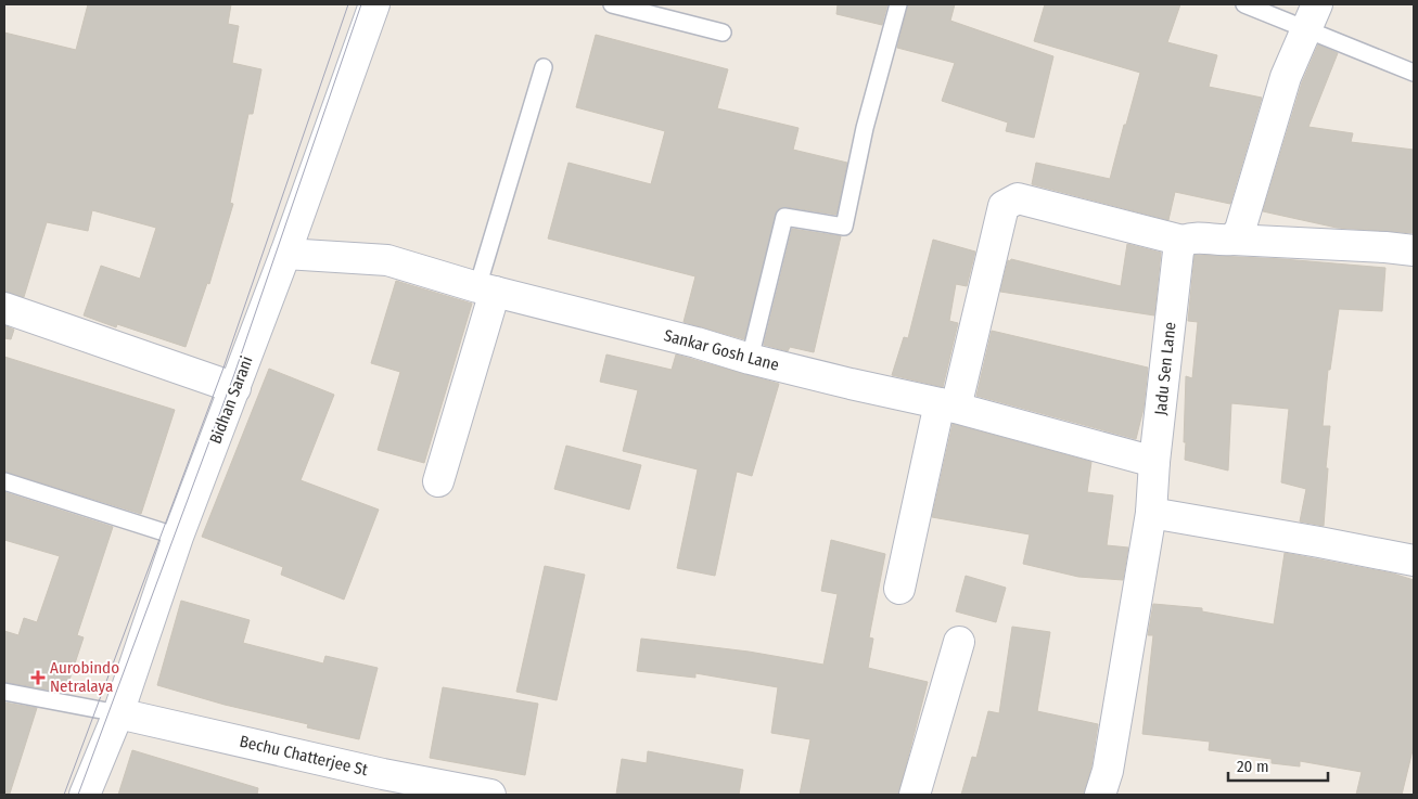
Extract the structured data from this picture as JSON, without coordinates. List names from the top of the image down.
{
  "streets": {
    "street": [
      "Sankar Gosh Lane",
      "Jadu Sen Lane",
      "Bidhan Sarani",
      "Bechu Chatterjee St"
    ]
  },
  "crossings": [
    ["Sankar Gosh Lane", "Jadu Sen Lane"],
    ["Sankar Gosh Lane", "Bidhan Sarani"],
    ["Bidhan Sarani", "Bechu Chatterjee St"]
  ],
  "places": {
    "health": ["Aurobindo Netralaya"]
  },
  "scale_bar": "20 m"
}
